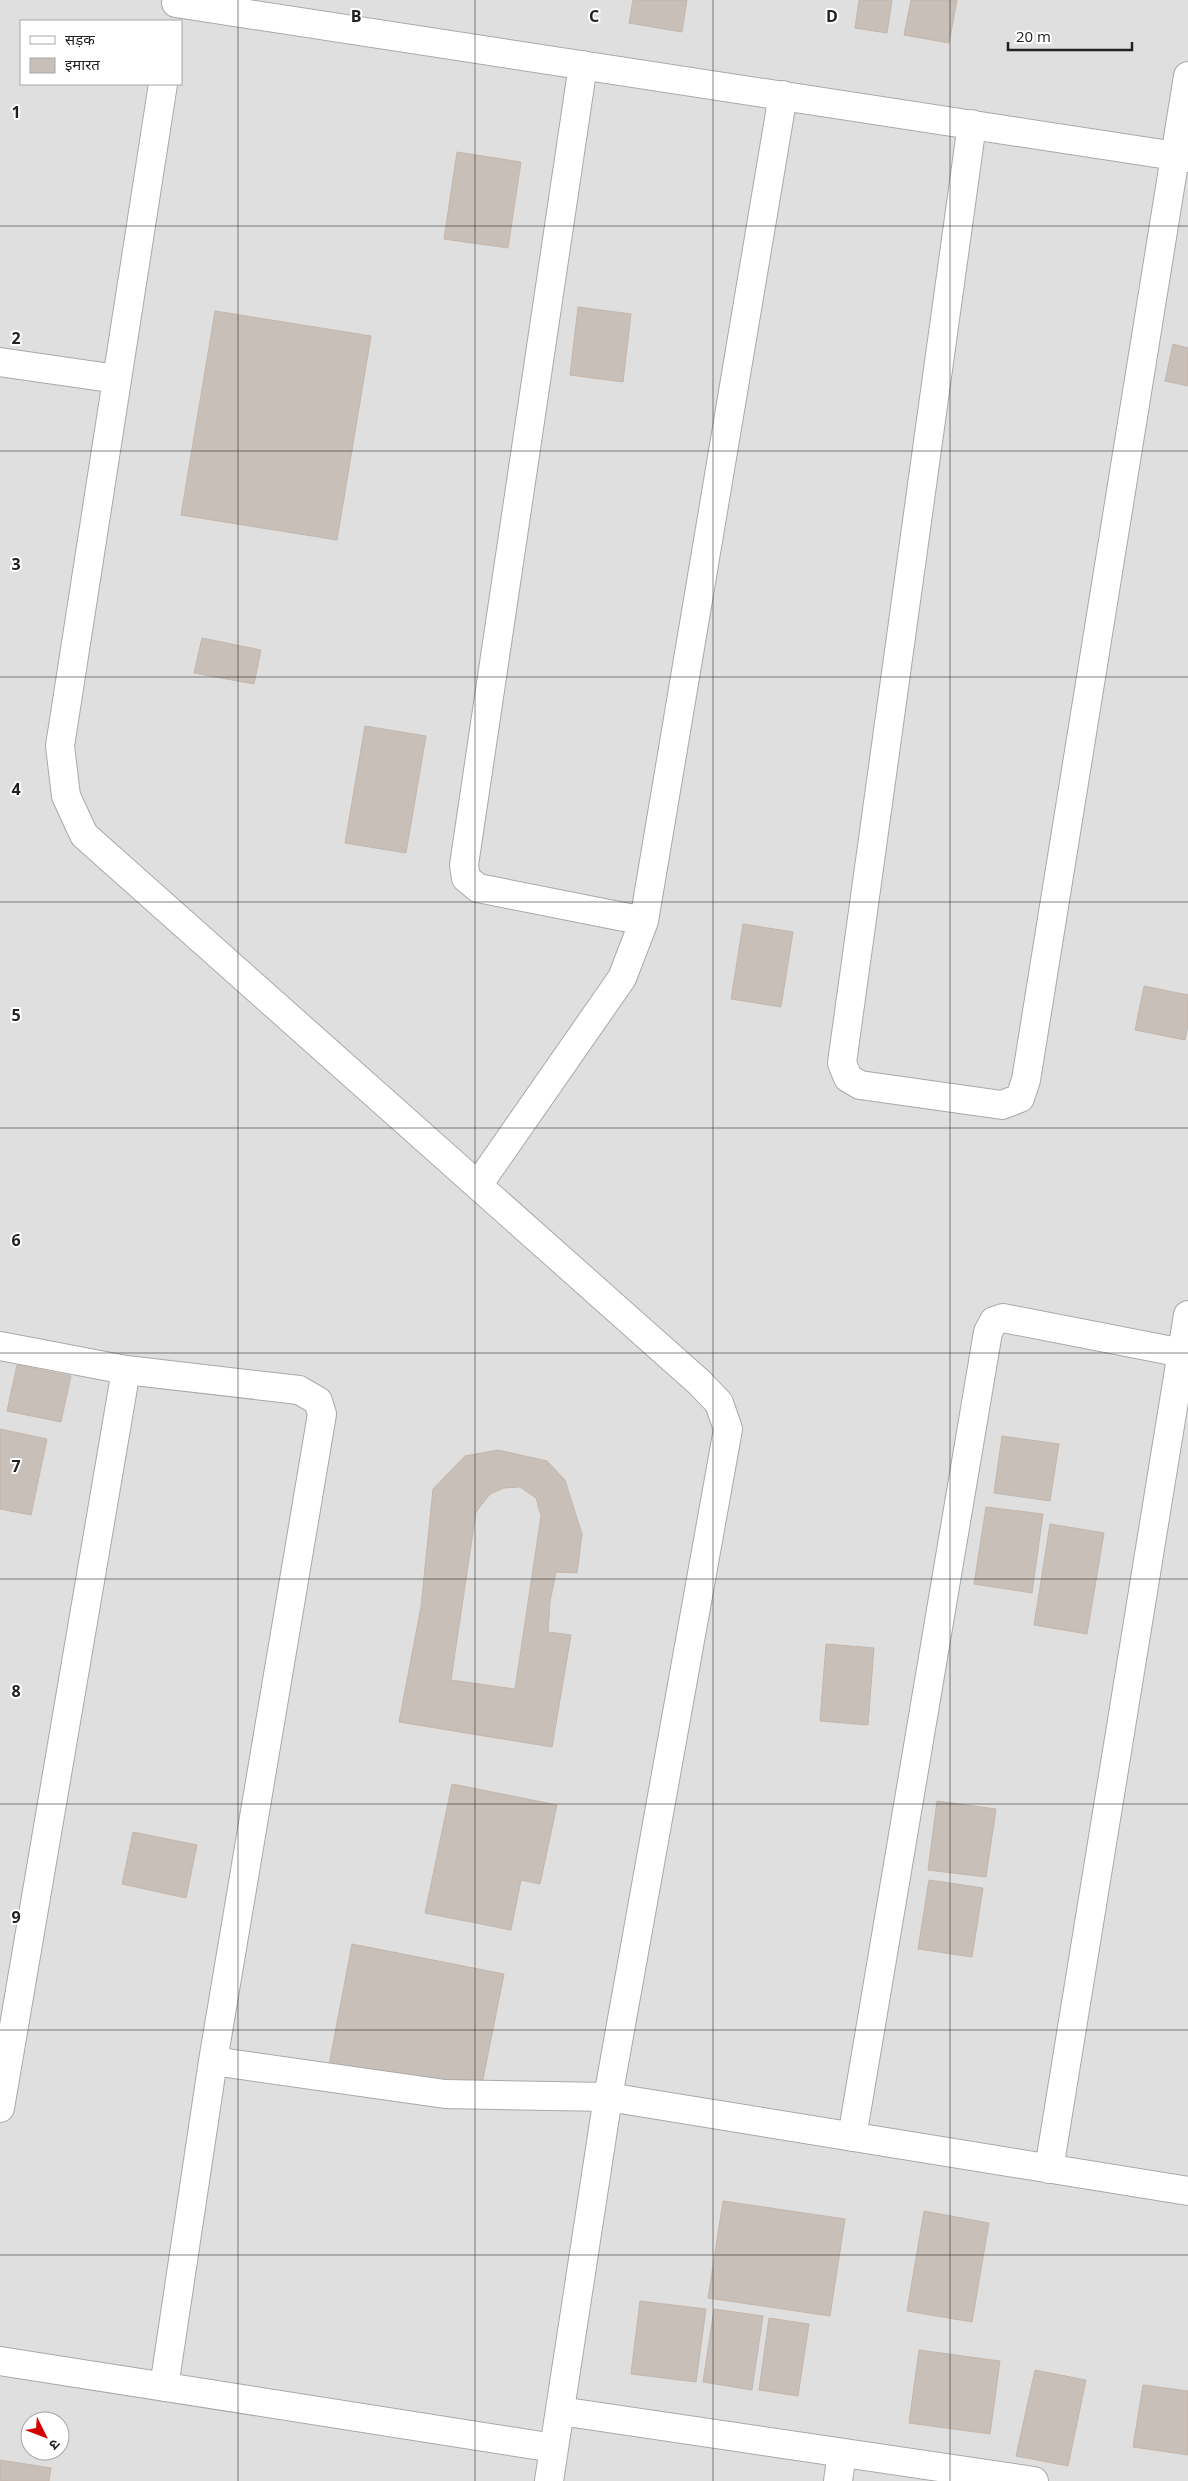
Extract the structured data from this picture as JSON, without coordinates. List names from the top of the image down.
{
  "legend": ["सड़क", "इमारत"],
  "scale_bar": "20 m",
  "north": "bottom right",
  "grid": {
    "columns": ["B", "C", "D"],
    "rows": [
      "1",
      "2",
      "3",
      "4",
      "5",
      "6",
      "7",
      "8",
      "9"
    ]
  }
}
